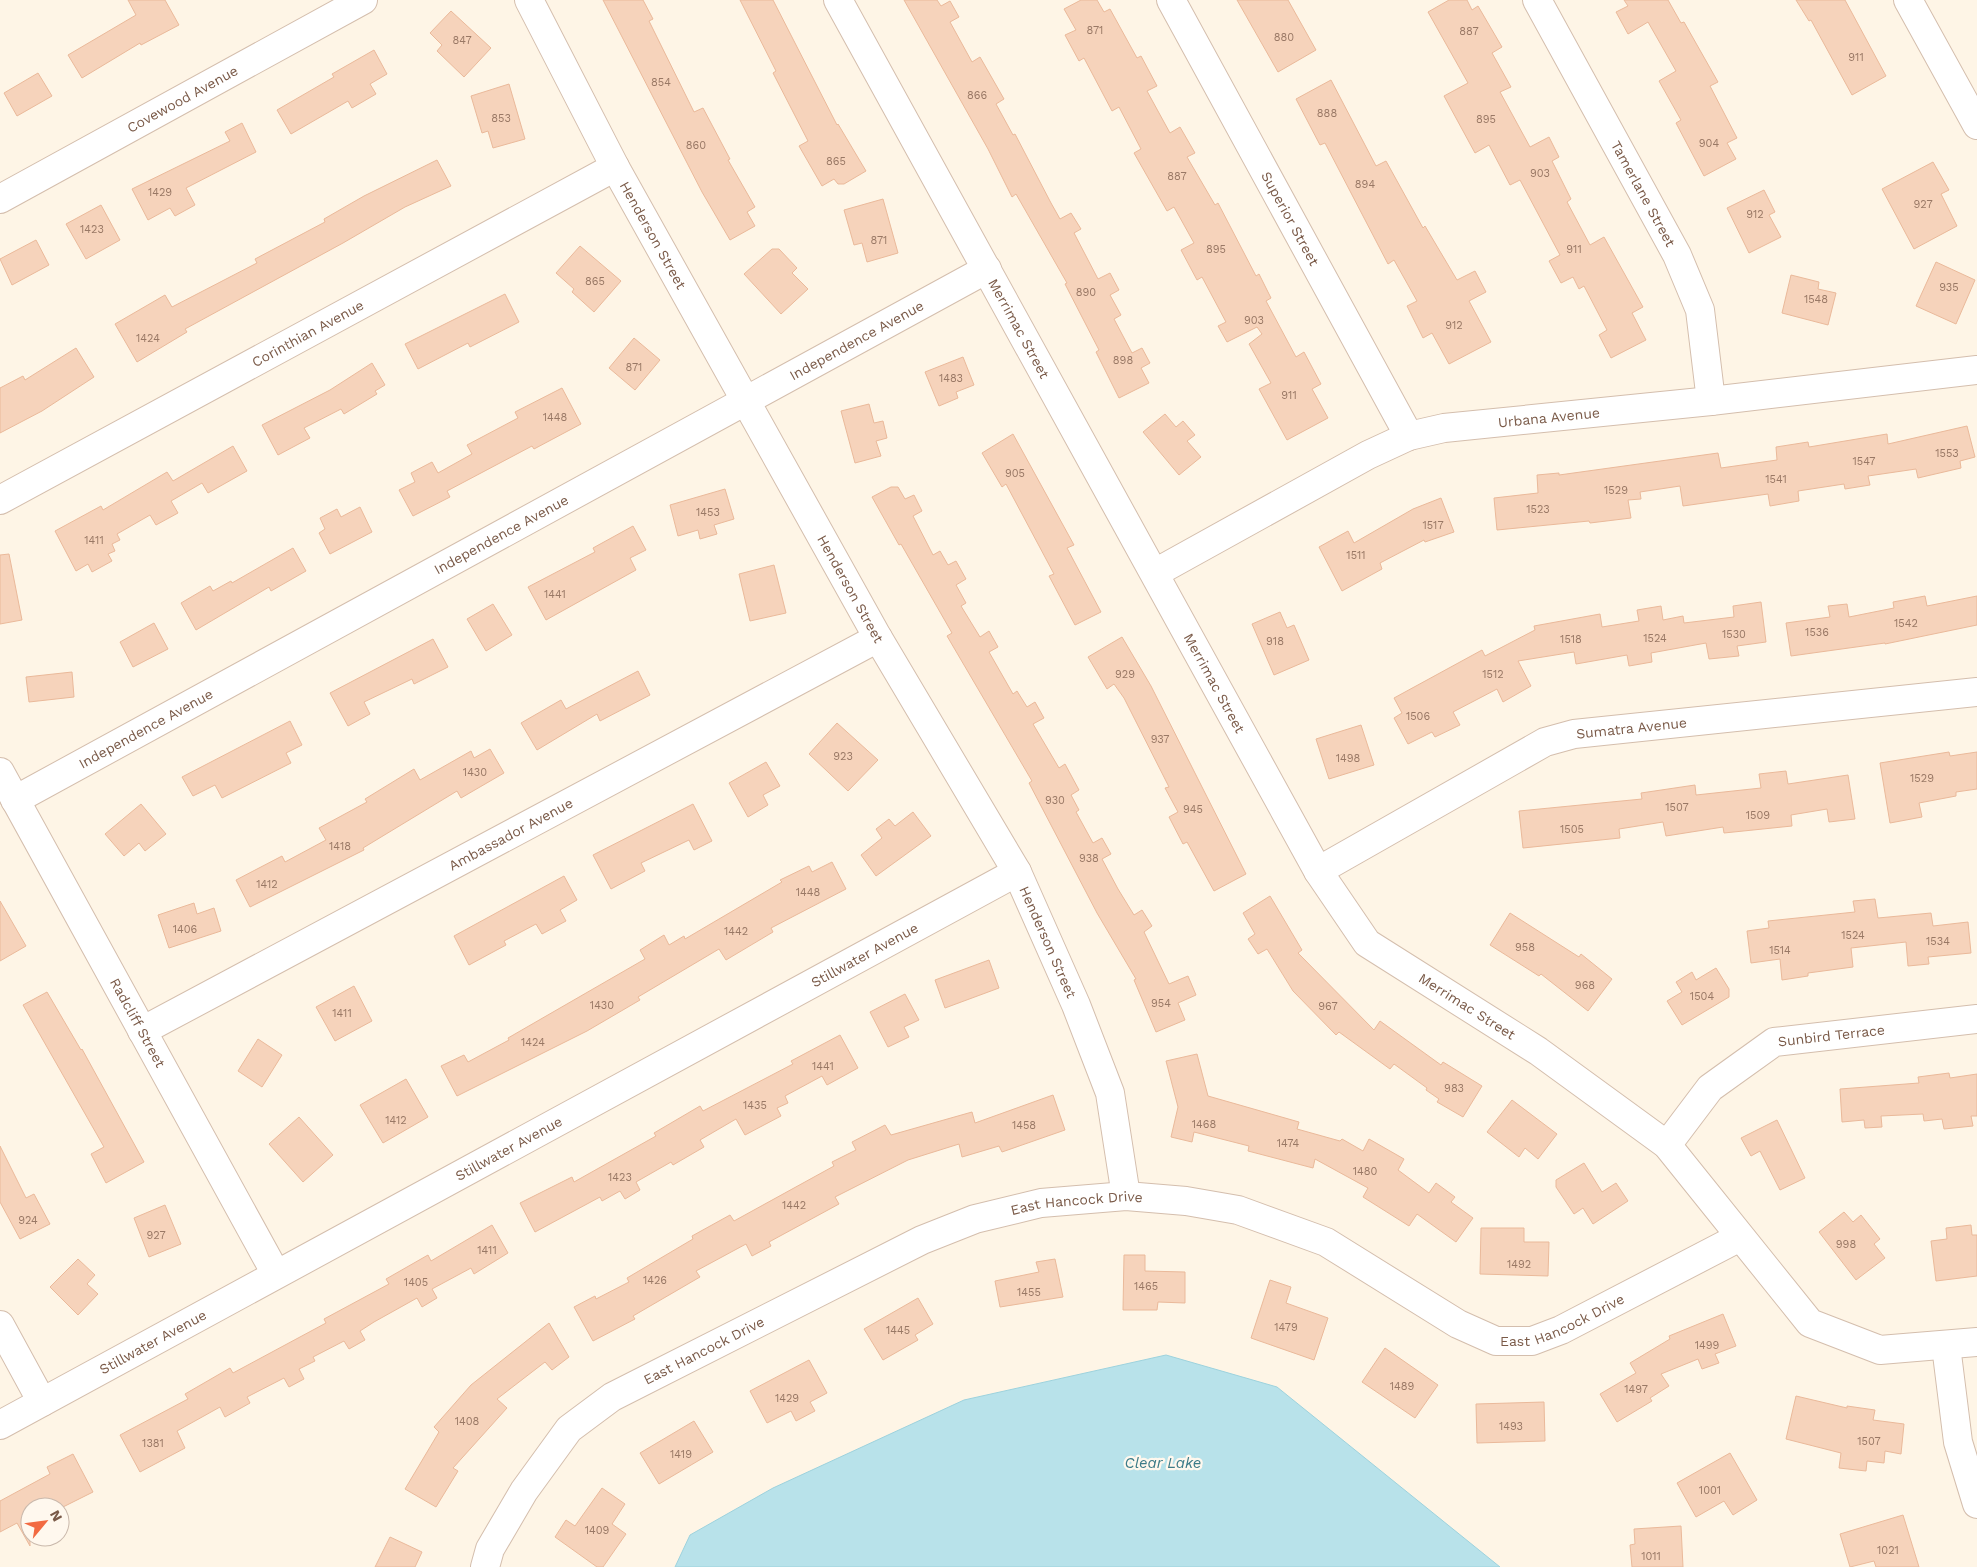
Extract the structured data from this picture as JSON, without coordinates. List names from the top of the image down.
{
  "streets": {
    "street": [
      "Covewood Avenue",
      "Tamerlane Street",
      "Superior Street",
      "Henderson Street",
      "Merrimac Street",
      "Corinthian Avenue",
      "Independence Avenue",
      "Urbana Avenue",
      "Sumatra Avenue",
      "Ambassador Avenue",
      "Stillwater Avenue",
      "Radcliff Street",
      "Sunbird Terrace",
      "East Hancock Drive"
    ]
  },
  "crossings": [
    ["Tamerlane Street", "Urbana Avenue"],
    ["Superior Street", "Urbana Avenue"],
    ["Henderson Street", "Corinthian Avenue"],
    ["Henderson Street", "Independence Avenue"],
    ["Henderson Street", "Ambassador Avenue"],
    ["Henderson Street", "Stillwater Avenue"],
    ["Henderson Street", "East Hancock Drive"],
    ["Merrimac Street", "Independence Avenue"],
    ["Merrimac Street", "Urbana Avenue"],
    ["Merrimac Street", "Sumatra Avenue"],
    ["Merrimac Street", "Sunbird Terrace"],
    ["Merrimac Street", "East Hancock Drive"],
    ["Independence Avenue", "Radcliff Street"],
    ["Ambassador Avenue", "Radcliff Street"],
    ["Stillwater Avenue", "Radcliff Street"]
  ],
  "water": ["Clear Lake"],
  "house_numbers": [
    "871",
    "887",
    "880",
    "847",
    "911",
    "854",
    "866",
    "888",
    "853",
    "895",
    "904",
    "860",
    "865",
    "903",
    "887",
    "894",
    "1429",
    "927",
    "912",
    "1423",
    "871",
    "895",
    "911",
    "865",
    "935",
    "890",
    "1548",
    "903",
    "912",
    "1424",
    "898",
    "871",
    "1483",
    "911",
    "1448",
    "1553",
    "1547",
    "905",
    "1541",
    "1529",
    "1523",
    "1453",
    "1517",
    "1411",
    "1511",
    "1441",
    "1542",
    "1536",
    "1530",
    "1524",
    "1518",
    "918",
    "929",
    "1512",
    "1506",
    "937",
    "923",
    "1498",
    "1430",
    "1529",
    "930",
    "1507",
    "945",
    "1509",
    "1505",
    "1418",
    "938",
    "1412",
    "1448",
    "1406",
    "1442",
    "1524",
    "1534",
    "958",
    "1514",
    "968",
    "1504",
    "954",
    "1430",
    "967",
    "1411",
    "1424",
    "1441",
    "983",
    "1435",
    "1412",
    "1468",
    "1458",
    "1474",
    "1480",
    "1423",
    "1442",
    "924",
    "927",
    "998",
    "1411",
    "1492",
    "1426",
    "1405",
    "1465",
    "1455",
    "1479",
    "1445",
    "1499",
    "1489",
    "1497",
    "1429",
    "1408",
    "1493",
    "1507",
    "1381",
    "1419",
    "1001",
    "1409",
    "1021",
    "1011"
  ],
  "north": "top right"
}
